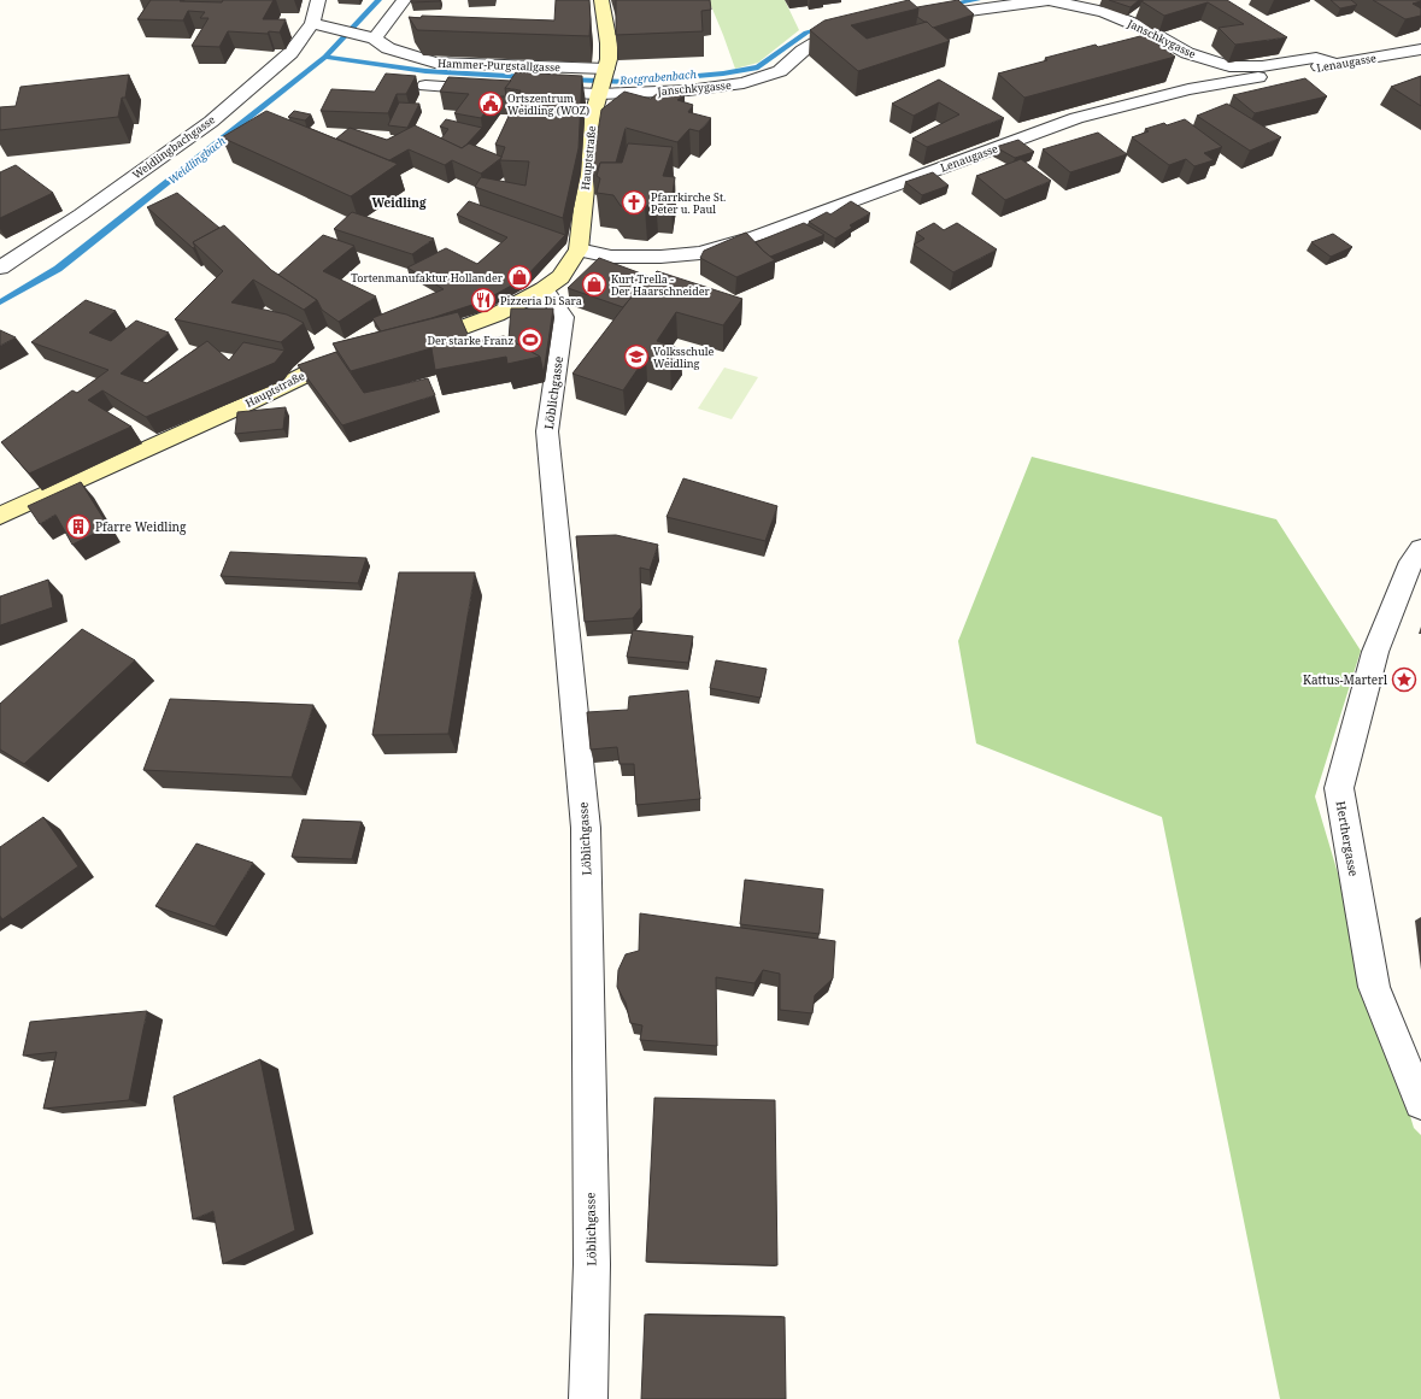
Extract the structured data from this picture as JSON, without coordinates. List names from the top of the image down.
{
  "streets": {
    "main road": ["Hauptstraße"],
    "street": [
      "Janschkygasse",
      "Lenaugasse",
      "Hammer-Purgstallgasse",
      "Weidlingbachgasse",
      "Löblichgasse",
      "Herthergasse"
    ]
  },
  "crossings": [
    ["Janschkygasse", "Lenaugasse"],
    ["Janschkygasse", "Hammer-Purgstallgasse"],
    ["Janschkygasse", "Hauptstraße"],
    ["Lenaugasse", "Hauptstraße"],
    ["Hammer-Purgstallgasse", "Weidlingbachgasse"],
    ["Hammer-Purgstallgasse", "Hauptstraße"],
    ["Hauptstraße", "Löblichgasse"]
  ],
  "districts": ["Weidling"],
  "water": ["Rotgrabenbach", "Weidlingbach"],
  "places": {
    "public building": ["Ortszentrum Weidling (WOZ)"],
    "church": ["Pfarrkirche St. Peter u. Paul"],
    "shop": ["Tortenmanufaktur Hollander", "Kurt Trella - Der Haarschneider"],
    "restaurant": ["Pizzeria Di Sara"],
    "sports": ["Der starke Franz"],
    "school or university": ["Volksschule Weidling"],
    "building": ["Pfarre Weidling"],
    "place": ["Kattus-Marterl"]
  }
}
